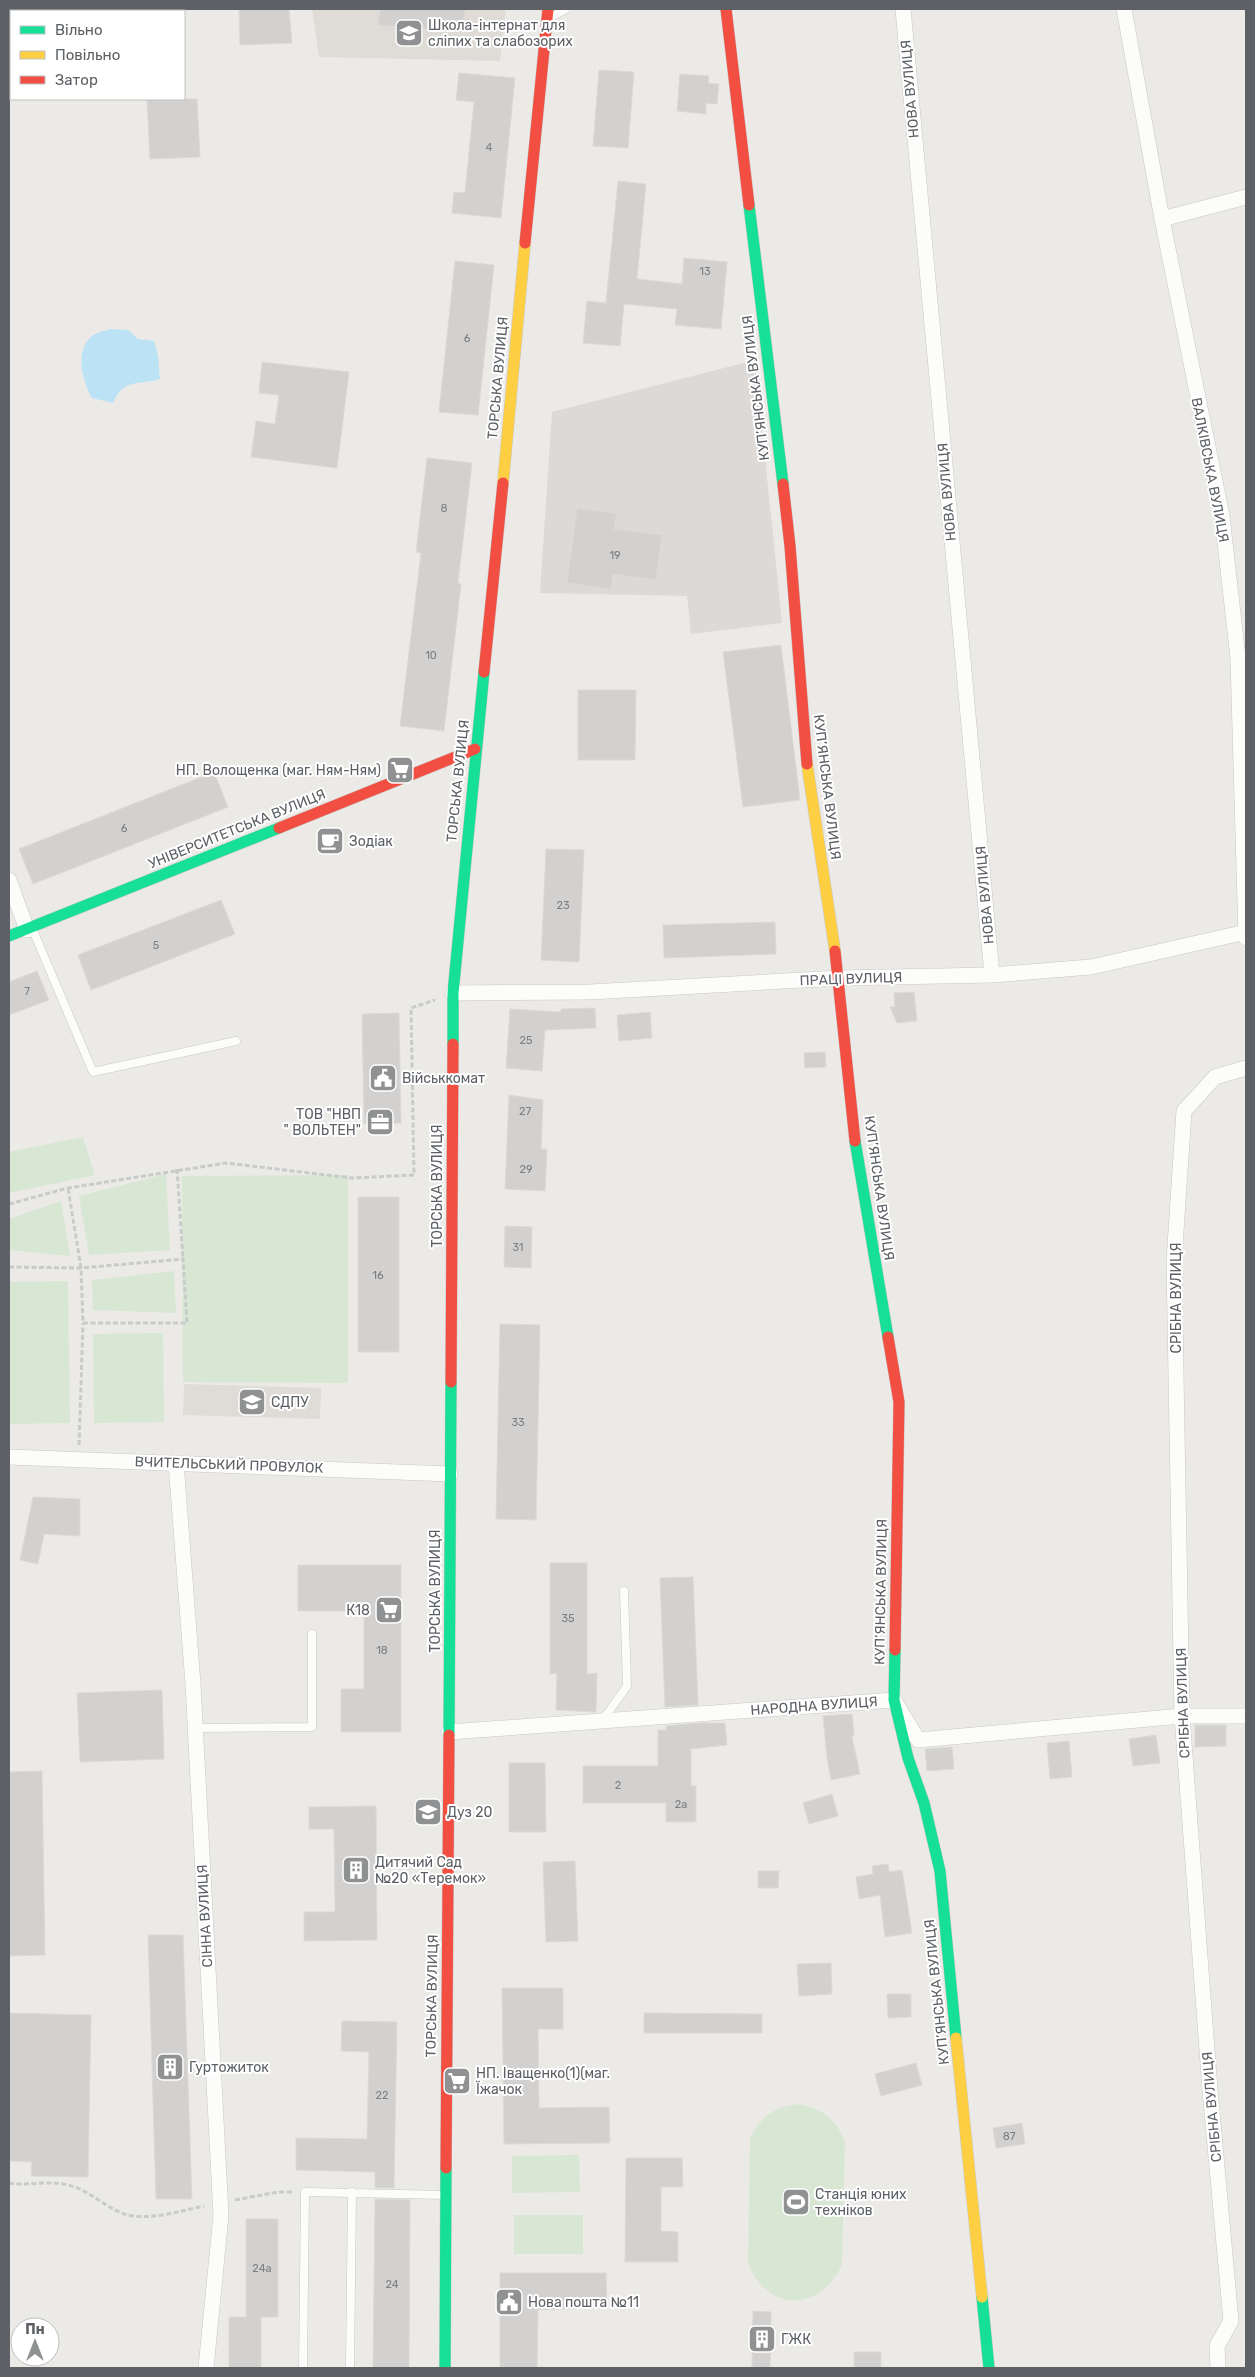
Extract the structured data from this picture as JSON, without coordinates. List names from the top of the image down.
{
  "streets": {
    "street": [
      "НОВА ВУЛИЦЯ",
      "ТОРСЬКА ВУЛИЦЯ",
      "КУП’ЯНСЬКА ВУЛИЦЯ",
      "ВАЛКІВСЬКА ВУЛИЦЯ",
      "УНІВЕРСИТЕТСЬКА ВУЛИЦЯ",
      "ПРАЦІ ВУЛИЦЯ",
      "СРІБНА ВУЛИЦЯ",
      "ВЧИТЕЛЬСЬКИЙ ПРОВУЛОК",
      "НАРОДНА ВУЛИЦЯ",
      "СІННА ВУЛИЦЯ"
    ]
  },
  "crossings": [
    ["НОВА ВУЛИЦЯ", "ПРАЦІ ВУЛИЦЯ"],
    ["ТОРСЬКА ВУЛИЦЯ", "УНІВЕРСИТЕТСЬКА ВУЛИЦЯ"],
    ["ТОРСЬКА ВУЛИЦЯ", "ПРАЦІ ВУЛИЦЯ"],
    ["ТОРСЬКА ВУЛИЦЯ", "ВЧИТЕЛЬСЬКИЙ ПРОВУЛОК"],
    ["ТОРСЬКА ВУЛИЦЯ", "НАРОДНА ВУЛИЦЯ"],
    ["КУП’ЯНСЬКА ВУЛИЦЯ", "ПРАЦІ ВУЛИЦЯ"],
    ["КУП’ЯНСЬКА ВУЛИЦЯ", "НАРОДНА ВУЛИЦЯ"],
    ["ВАЛКІВСЬКА ВУЛИЦЯ", "ПРАЦІ ВУЛИЦЯ"],
    ["СРІБНА ВУЛИЦЯ", "НАРОДНА ВУЛИЦЯ"],
    ["ВЧИТЕЛЬСЬКИЙ ПРОВУЛОК", "СІННА ВУЛИЦЯ"]
  ],
  "places": {
    "school or university": ["Школа-інтернат для сліпих та слабозорих", "СДПУ", "Дуз 20"],
    "supermarket": ["НП. Волощенка (маг. Ням-Ням)", "К18", "НП. Іващенко(1)(маг. Їжачок"],
    "cafe": ["Зодіак"],
    "public building": ["Військкомат", "Нова пошта №11"],
    "office": ["ТОВ \"НВП \" ВОЛЬТЕН\""],
    "building": ["Дитячий Сад №20 «Теремок»", "Гуртожиток", "ГЖК"],
    "sports": ["Станцiя юних технiков"]
  },
  "house_numbers": [
    "4",
    "13",
    "6",
    "8",
    "19",
    "10",
    "6",
    "23",
    "5",
    "7",
    "25",
    "27",
    "29",
    "31",
    "16",
    "33",
    "35",
    "18",
    "2",
    "2а",
    "22",
    "87",
    "24а",
    "24"
  ],
  "legend": ["Вільно", "Повільно", "Затор"],
  "north": "top"
}
